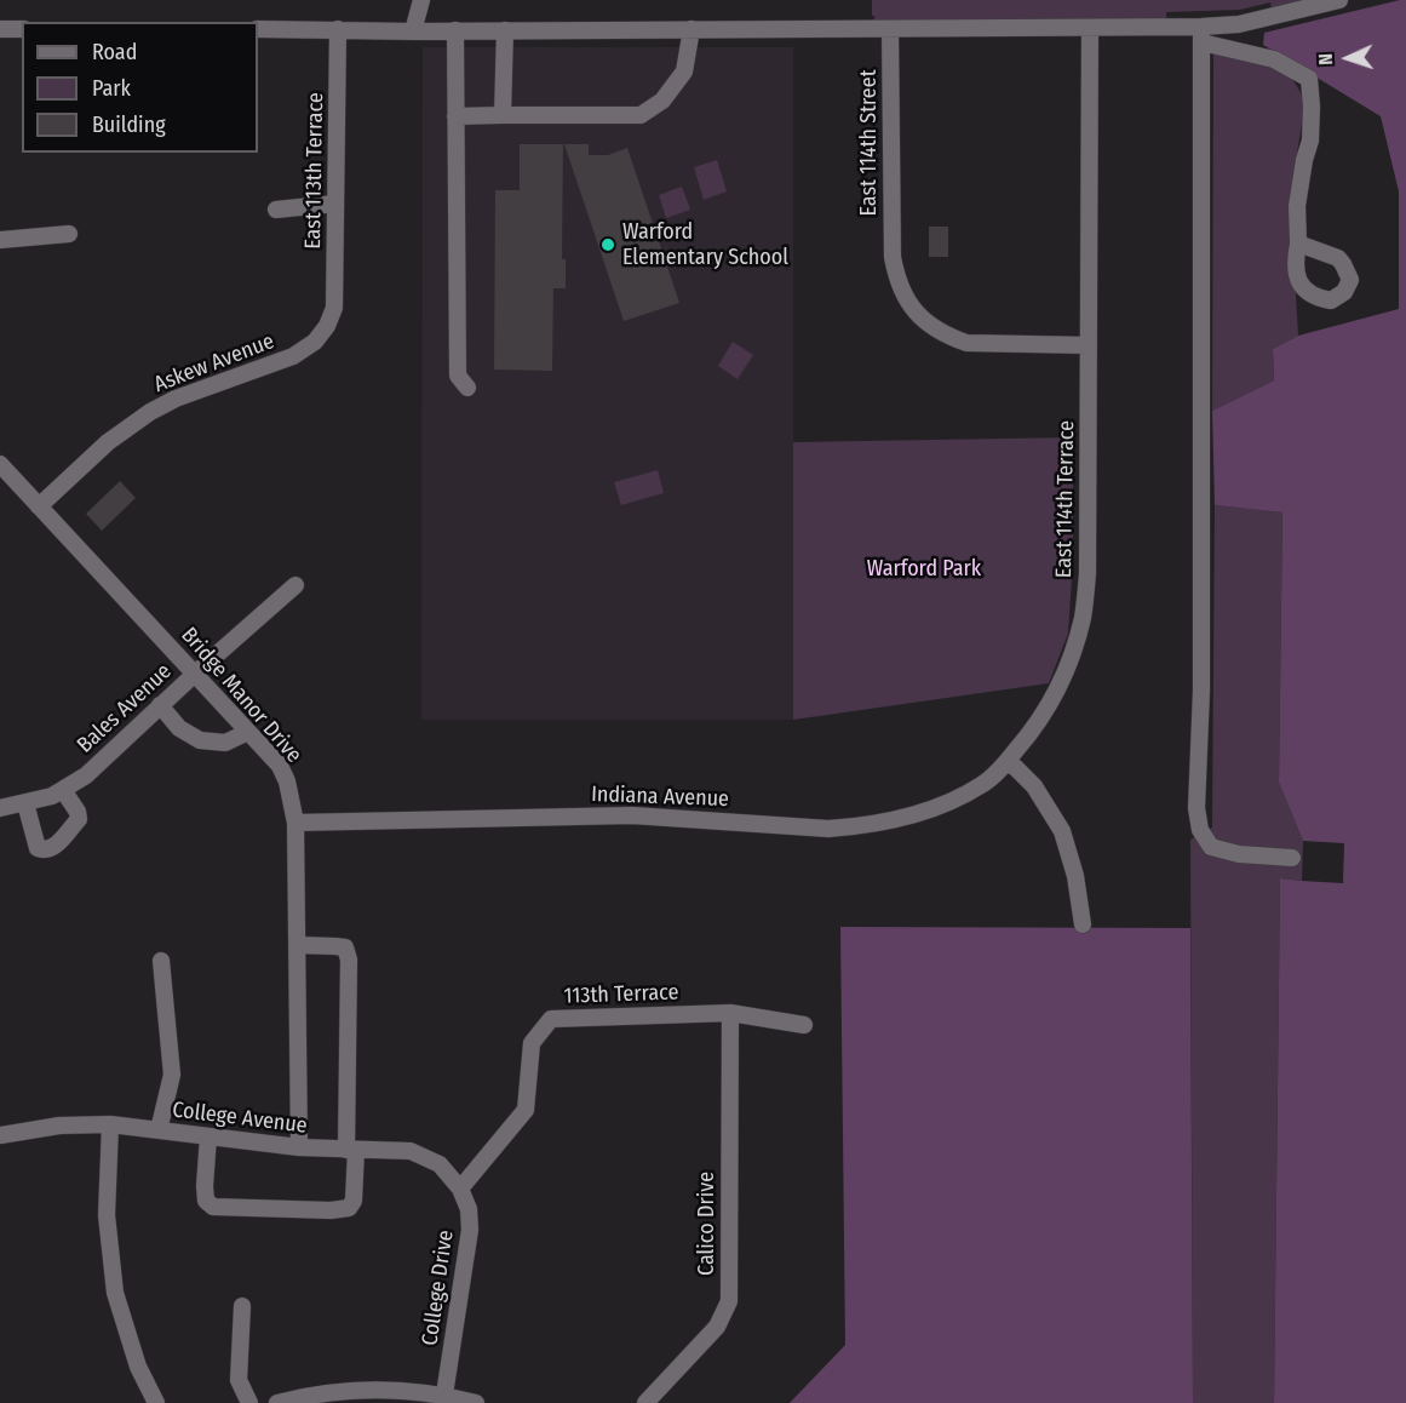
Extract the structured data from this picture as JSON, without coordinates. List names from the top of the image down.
{
  "streets": {
    "street": [
      "East 114th Street",
      "East 113th Terrace",
      "Askew Avenue",
      "East 114th Terrace",
      "Bridge Manor Drive",
      "Bales Avenue",
      "Indiana Avenue",
      "113th Terrace",
      "College Avenue",
      "Calico Drive",
      "College Drive"
    ]
  },
  "crossings": [
    ["East 114th Street", "East 114th Terrace"],
    ["East 113th Terrace", "Askew Avenue"],
    ["Askew Avenue", "Bridge Manor Drive"],
    ["East 114th Terrace", "Indiana Avenue"],
    ["Bridge Manor Drive", "Bales Avenue"],
    ["Bridge Manor Drive", "Indiana Avenue"],
    ["Bridge Manor Drive", "College Avenue"],
    ["113th Terrace", "College Avenue"],
    ["113th Terrace", "Calico Drive"],
    ["113th Terrace", "College Drive"],
    ["College Avenue", "College Drive"]
  ],
  "parks": ["Warford Park"],
  "places": ["Warford Elementary School"],
  "legend": ["Road", "Park", "Building"],
  "north": "left"
}
